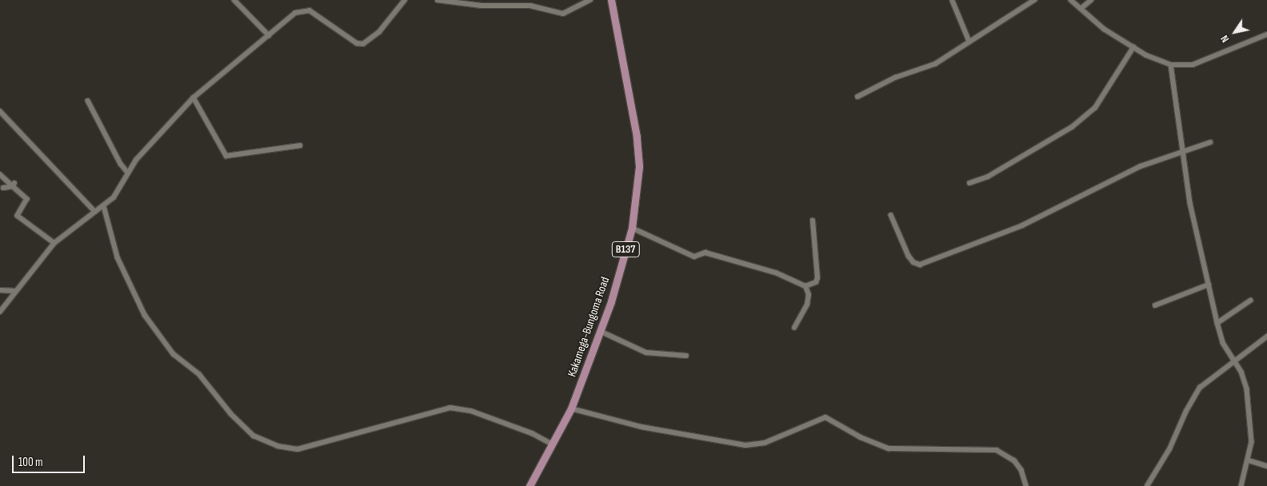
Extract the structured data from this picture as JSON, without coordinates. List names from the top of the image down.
{
  "streets": {
    "main road": ["B137", "Kakamega-Bungoma Road"]
  },
  "scale_bar": "100 m",
  "north": "bottom left"
}
